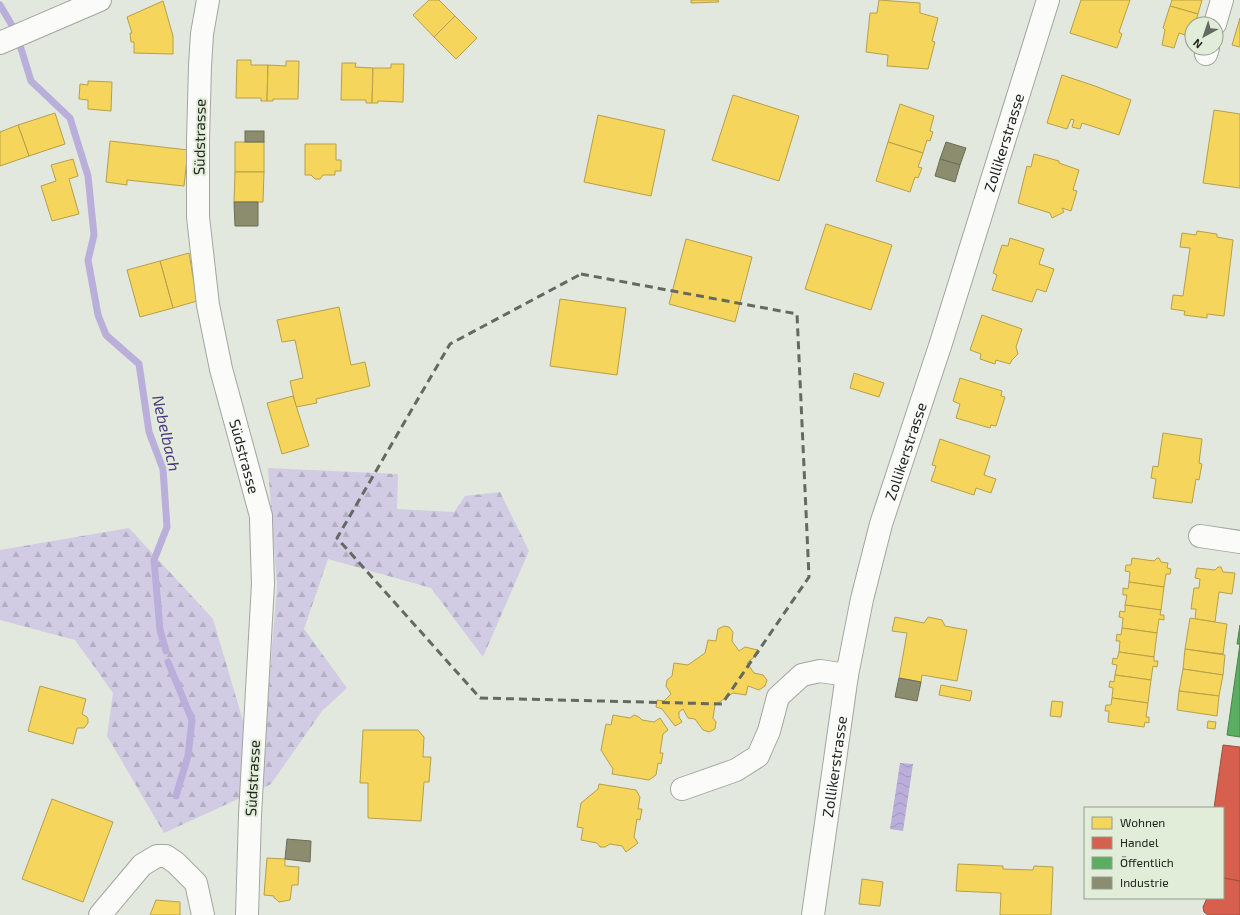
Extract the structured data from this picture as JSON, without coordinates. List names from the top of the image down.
{
  "streets": {
    "street": ["Südstrasse", "Zollikerstrasse"]
  },
  "water": ["Nebelbach"],
  "legend": [
    "Wohnen",
    "Handel",
    "Öffentlich",
    "Industrie"
  ],
  "north": "bottom left"
}
